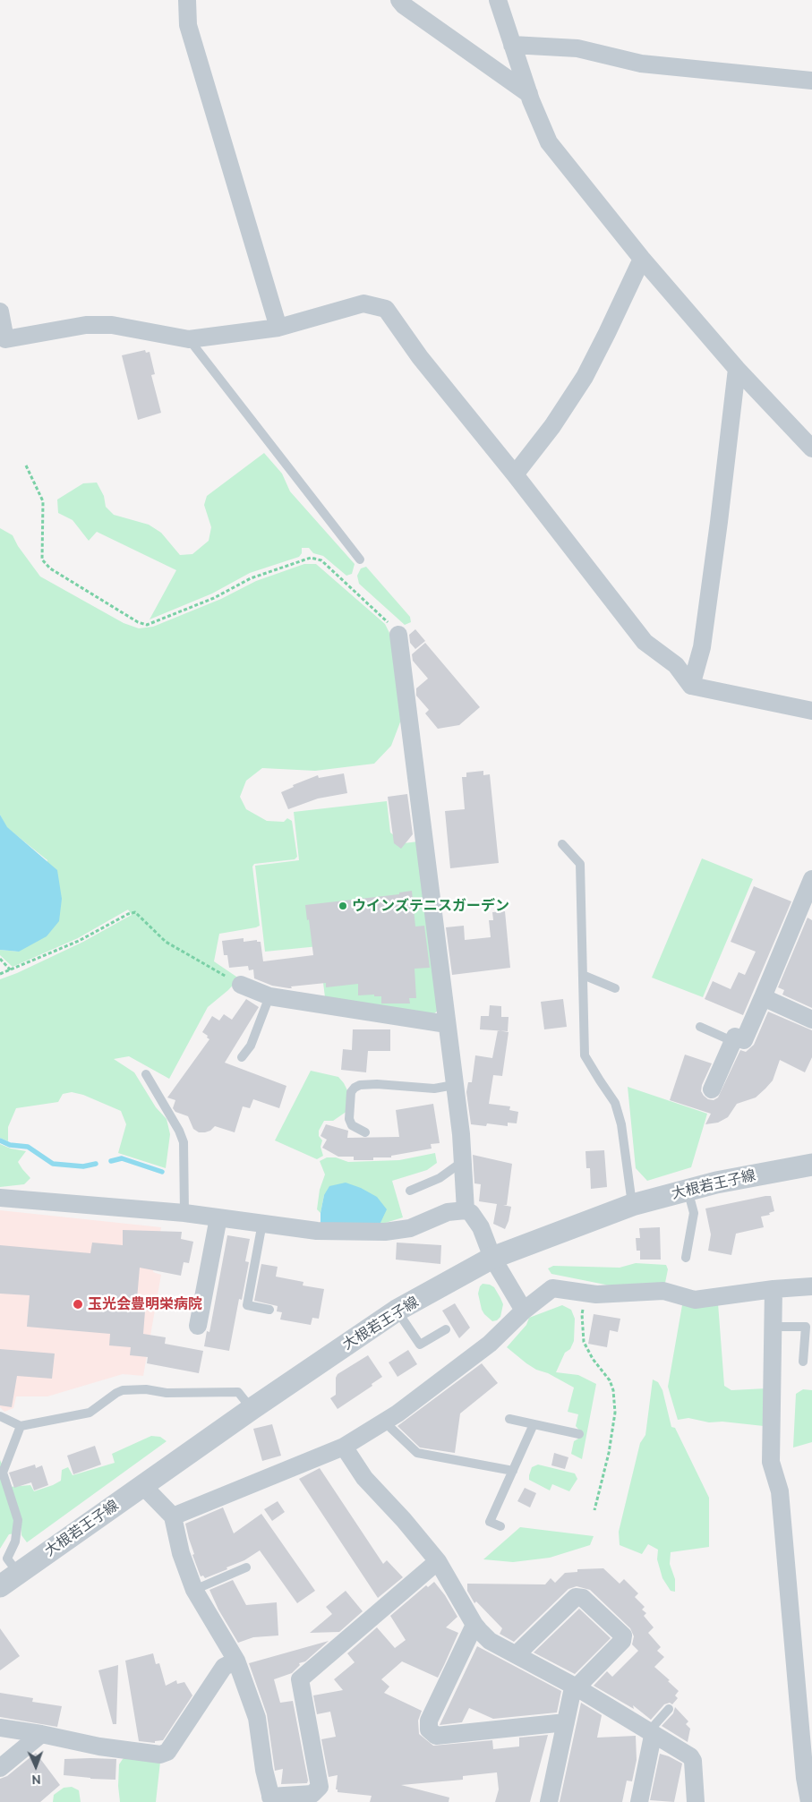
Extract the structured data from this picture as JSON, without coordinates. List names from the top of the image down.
{
  "streets": {
    "street": ["大根若王子線"]
  },
  "places": ["ウインズテニスガーデン", "玉光会豊明栄病院"],
  "north": "bottom"
}
